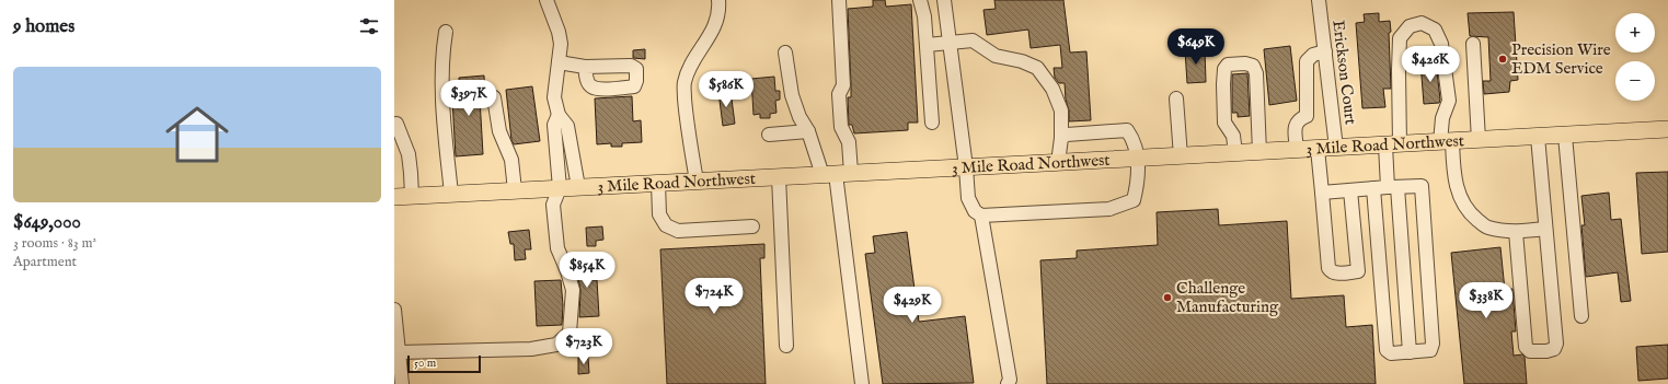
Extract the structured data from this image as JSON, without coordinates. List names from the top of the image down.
{
  "streets": {
    "main road": ["3 Mile Road Northwest"],
    "street": ["Erickson Court"]
  },
  "crossings": [
    ["Erickson Court", "3 Mile Road Northwest"]
  ],
  "places": ["Precision Wire EDM Service", "Challenge Manufacturing"],
  "scale_bar": "50 m",
  "page": {
    "heading": "9 homes",
    "map_buttons": ["+", "−"],
    "price": [
      "$649K",
      "$426K",
      "$586K",
      "$397K",
      "$854K",
      "$724K",
      "$338K",
      "$429K",
      "$723K"
    ],
    "list": [
      {
        "name": "$649,000",
        "note": "3 rooms · 83 m² · Apartment"
      }
    ],
    "scale": "50 m"
  }
}
